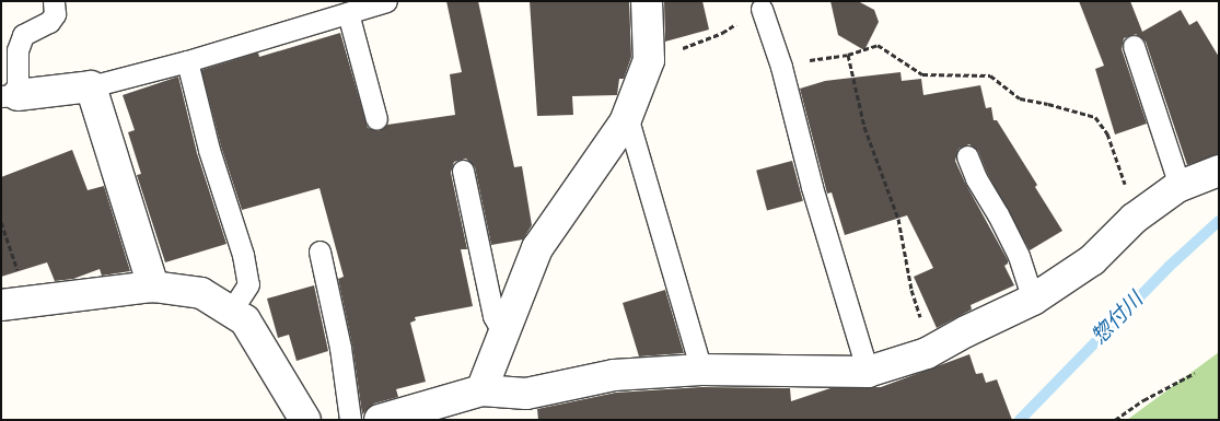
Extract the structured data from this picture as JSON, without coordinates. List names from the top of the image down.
{
  "water": ["惣付川"]
}
